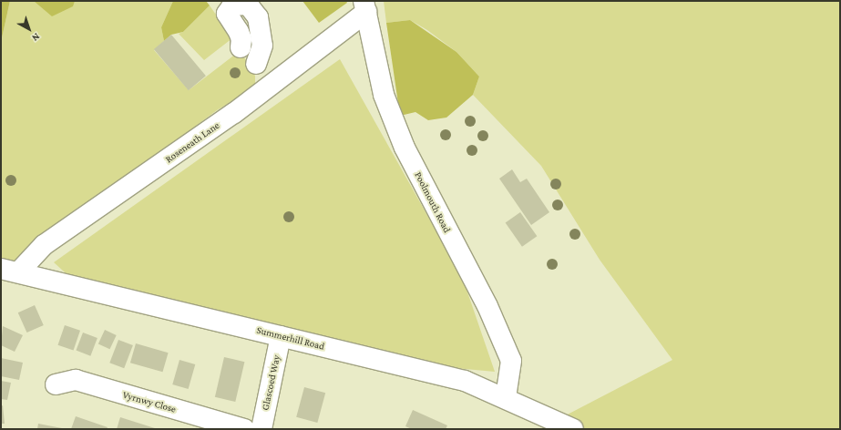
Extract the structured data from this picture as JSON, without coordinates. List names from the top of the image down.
{
  "streets": {
    "street": [
      "Roseneath Lane",
      "Poolmouth Road",
      "Summerhill Road",
      "Glascoed Way",
      "Vyrnwy Close"
    ]
  },
  "crossings": [
    ["Roseneath Lane", "Poolmouth Road"],
    ["Roseneath Lane", "Summerhill Road"],
    ["Poolmouth Road", "Summerhill Road"],
    ["Summerhill Road", "Glascoed Way"]
  ],
  "north": "bottom right"
}
